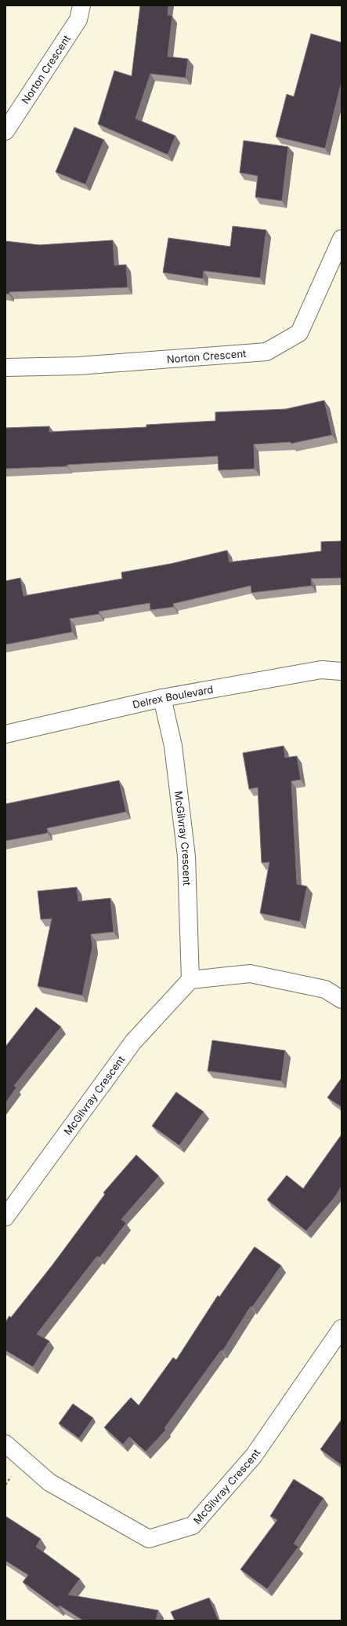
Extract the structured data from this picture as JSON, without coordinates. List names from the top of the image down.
{
  "streets": {
    "street": ["Norton Crescent", "Delrex Boulevard", "McGilvray Crescent"]
  },
  "crossings": [
    ["Delrex Boulevard", "McGilvray Crescent"]
  ]
}
